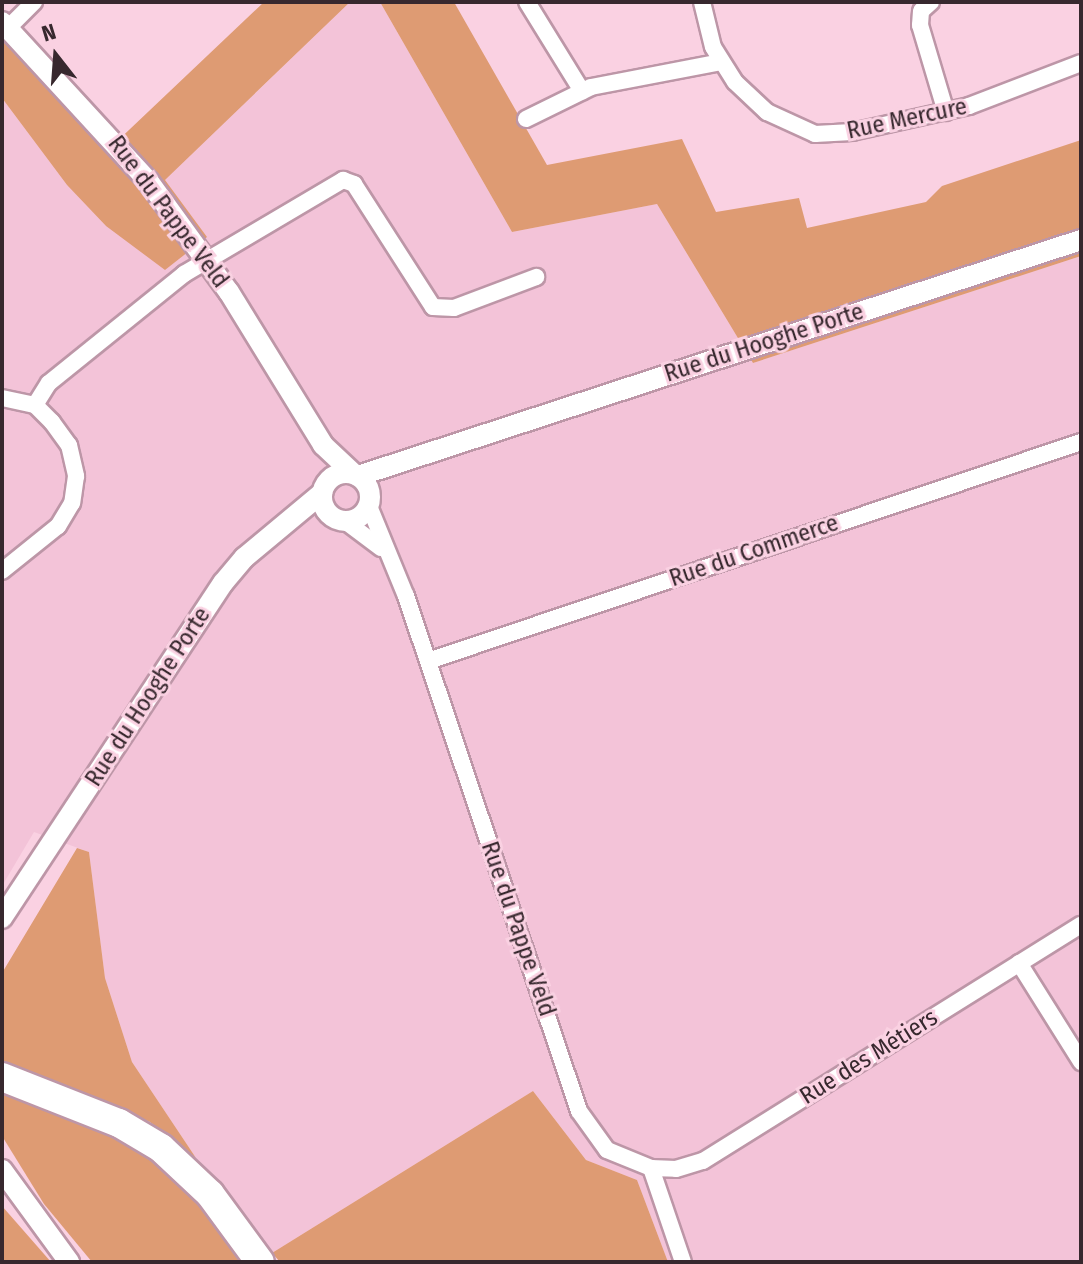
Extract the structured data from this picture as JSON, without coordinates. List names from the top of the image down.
{
  "streets": {
    "street": [
      "Rue Mercure",
      "Rue du Pappe Veld",
      "Rue du Hooghe Porte",
      "Rue du Commerce",
      "Rue des Métiers"
    ]
  },
  "crossings": [
    ["Rue du Pappe Veld", "Rue du Hooghe Porte"],
    ["Rue du Pappe Veld", "Rue du Commerce"],
    ["Rue du Pappe Veld", "Rue des Métiers"]
  ],
  "north": "top"
}
